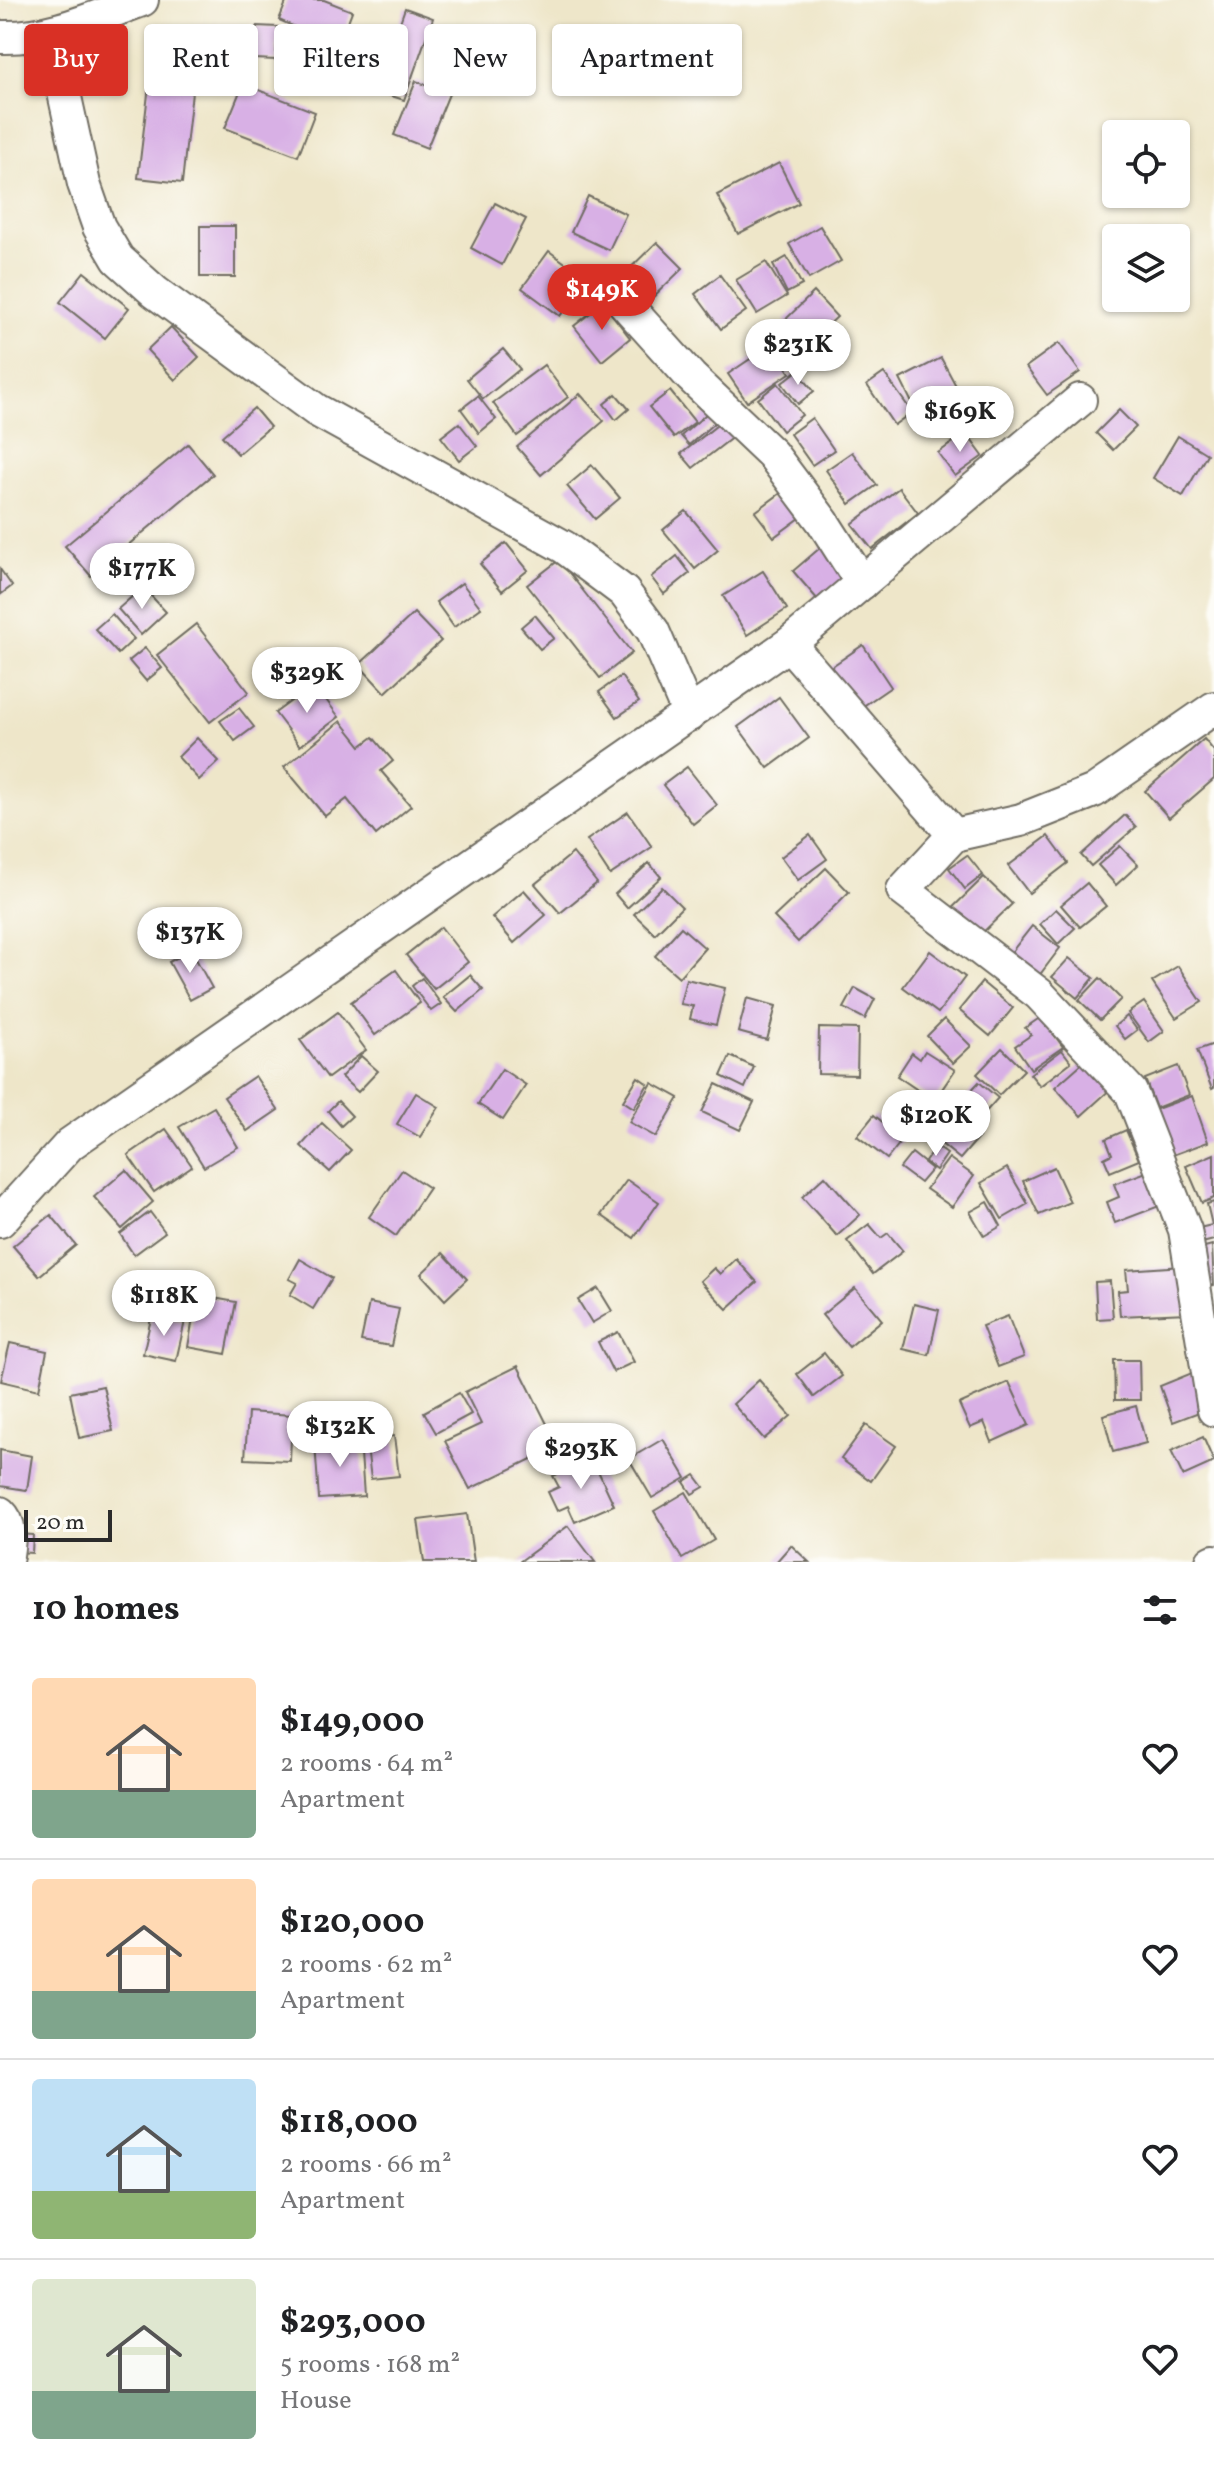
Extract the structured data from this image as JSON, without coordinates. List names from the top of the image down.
{
  "scale_bar": "20 m",
  "page": {
    "chip": [
      "Buy",
      "Rent",
      "Filters",
      "New",
      "Apartment"
    ],
    "price": [
      "$149K",
      "$231K",
      "$169K",
      "$177K",
      "$329K",
      "$137K",
      "$120K",
      "$118K",
      "$132K",
      "$293K"
    ],
    "scale": "20 m",
    "heading": "10 homes",
    "list": [
      {
        "name": "$149,000",
        "note": "2 rooms · 64 m² · Apartment"
      },
      {
        "name": "$120,000",
        "note": "2 rooms · 62 m² · Apartment"
      },
      {
        "name": "$118,000",
        "note": "2 rooms · 66 m² · Apartment"
      },
      {
        "name": "$293,000",
        "note": "5 rooms · 168 m² · House"
      }
    ]
  }
}
